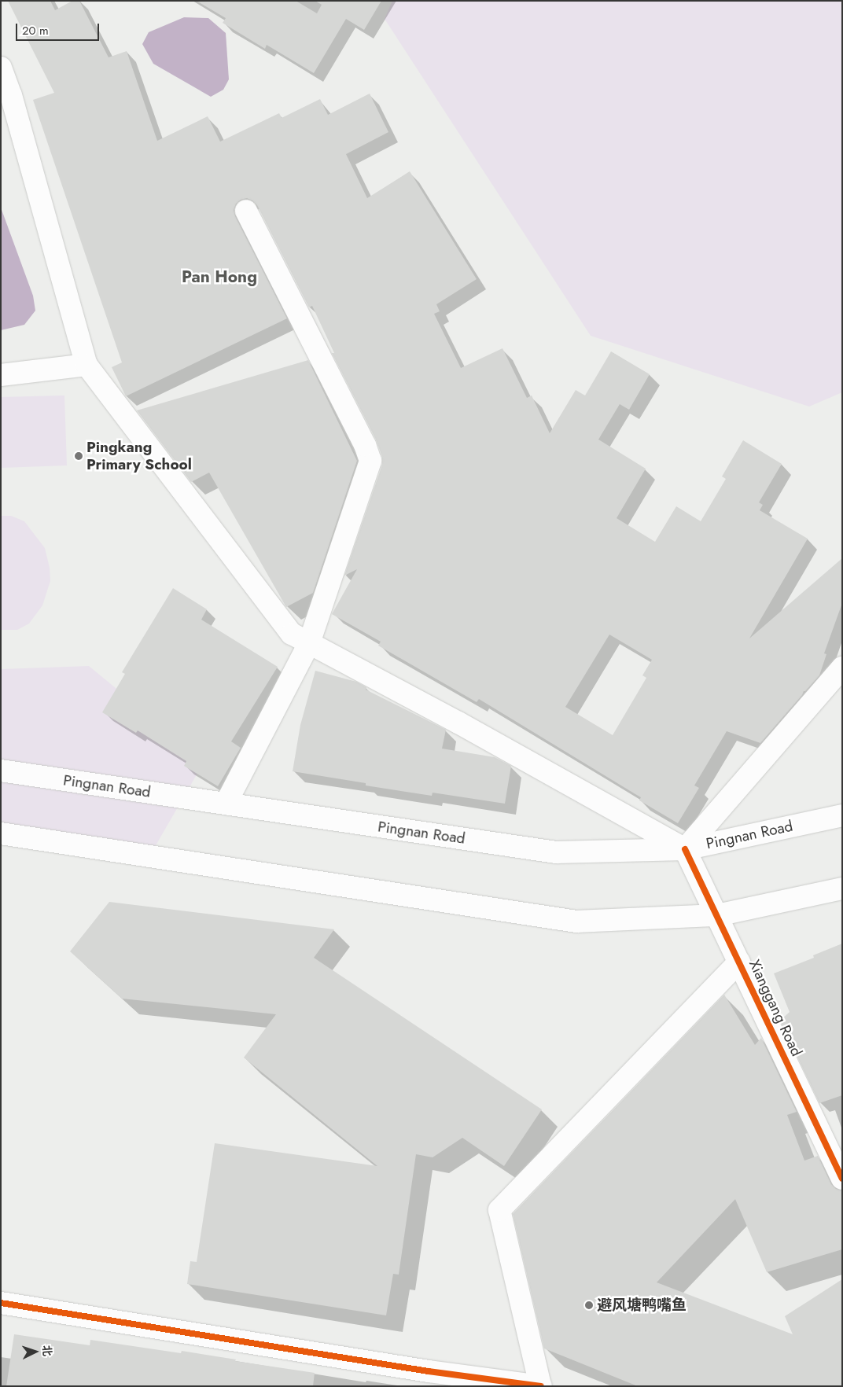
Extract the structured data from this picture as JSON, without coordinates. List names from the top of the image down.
{
  "streets": {
    "main road": ["Pingnan Road", "Xianggang Road"]
  },
  "crossings": [
    ["Pingnan Road", "Xianggang Road"]
  ],
  "districts": ["Pan Hong"],
  "places": ["Pingkang Primary School", "避风塘鸭嘴鱼"],
  "scale_bar": "20 m",
  "north": "right"
}
